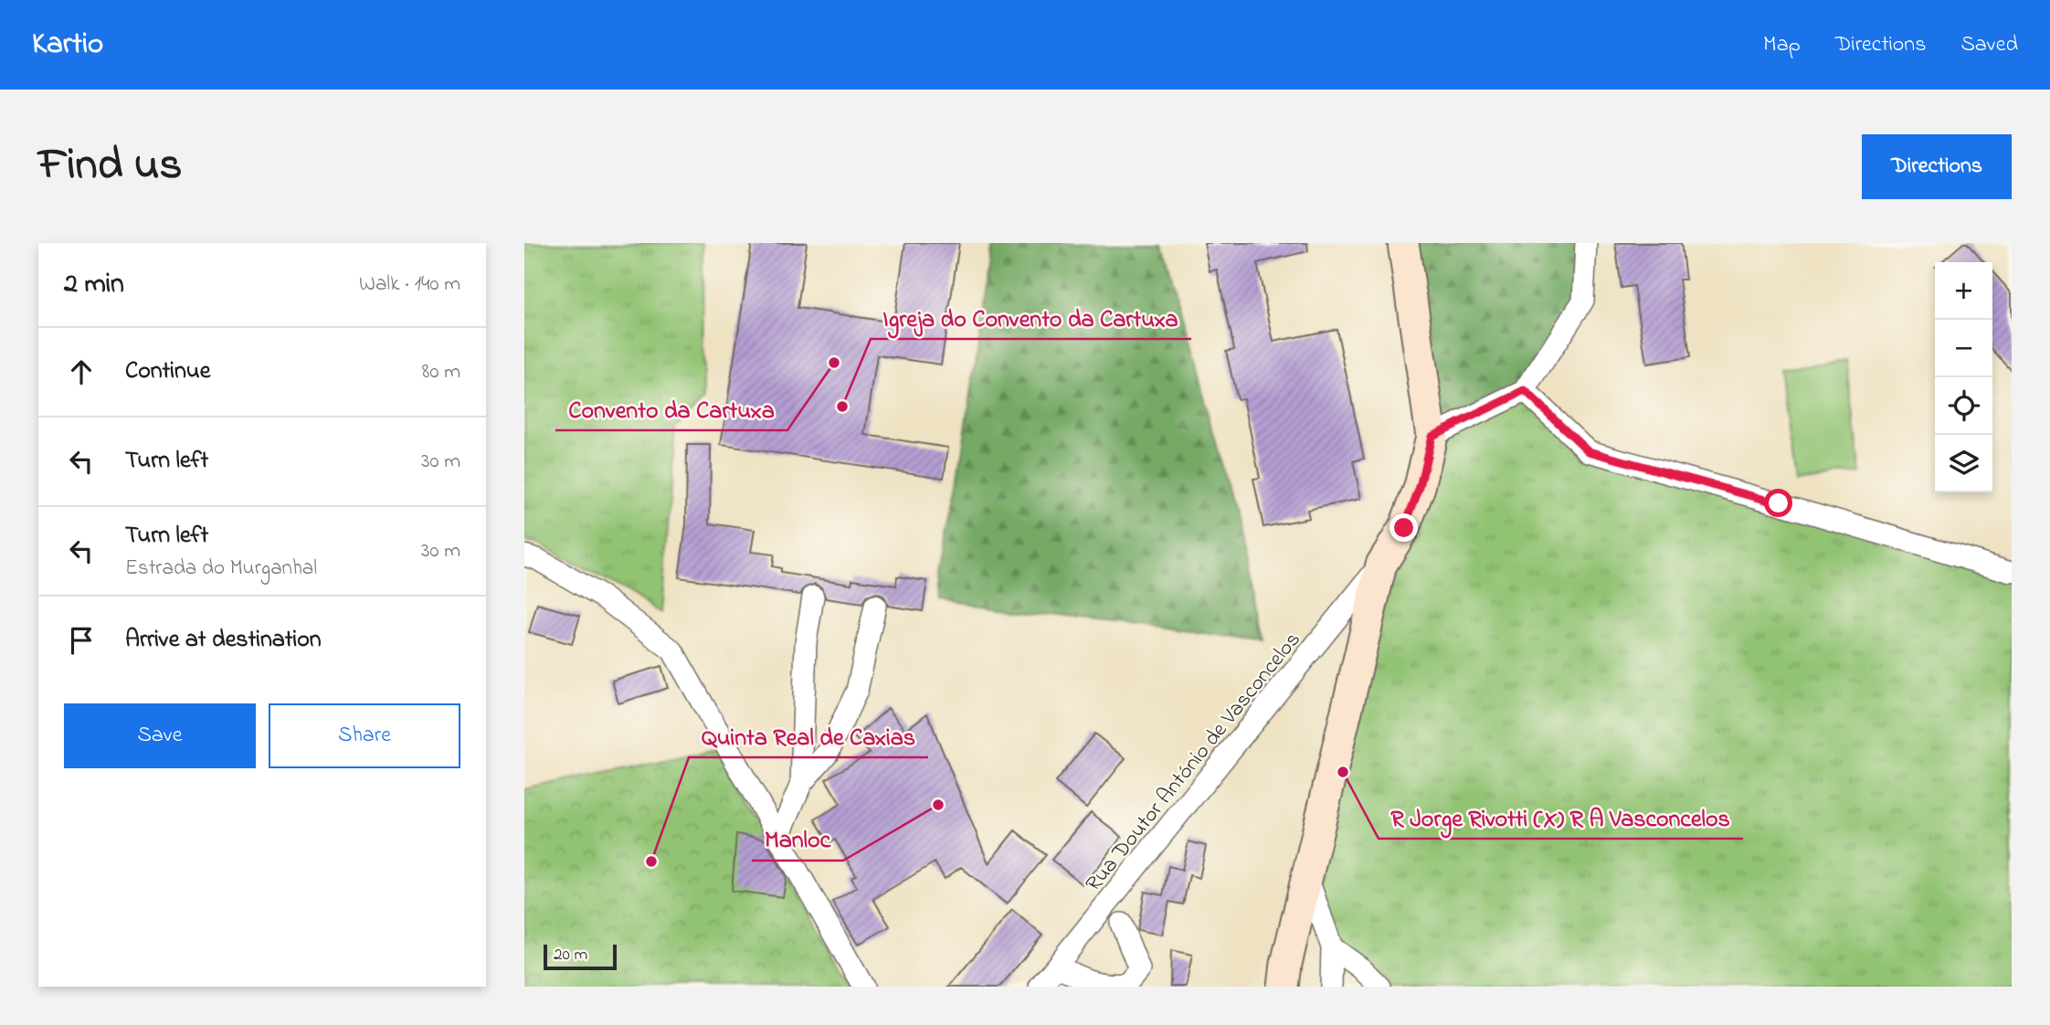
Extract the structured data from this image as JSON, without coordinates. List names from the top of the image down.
{
  "streets": {
    "street": ["Rua Doutor António de Vasconcelos"]
  },
  "places": [
    "Convento da Cartuxa",
    "Igreja do Convento da Cartuxa",
    "R Jorge Rivotti (X) R A Vasconcelos",
    "Manloc",
    "Quinta Real de Caxias"
  ],
  "scale_bar": "20 m",
  "page": {
    "header": "Kartio",
    "nav": ["Map", "Directions", "Saved"],
    "title": "Find us",
    "buttons": [
      "Directions",
      ["Save", "Share"]
    ],
    "heading": ["2 min", "Walk · 140 m"],
    "map_buttons": ["+", "−"],
    "list": [
      ["Continue", "80 m"],
      ["Turn left", "30 m"],
      ["Turn left", "Estrada do Murganhal", "30 m"],
      "Arrive at destination"
    ],
    "scale": "20 m"
  }
}
